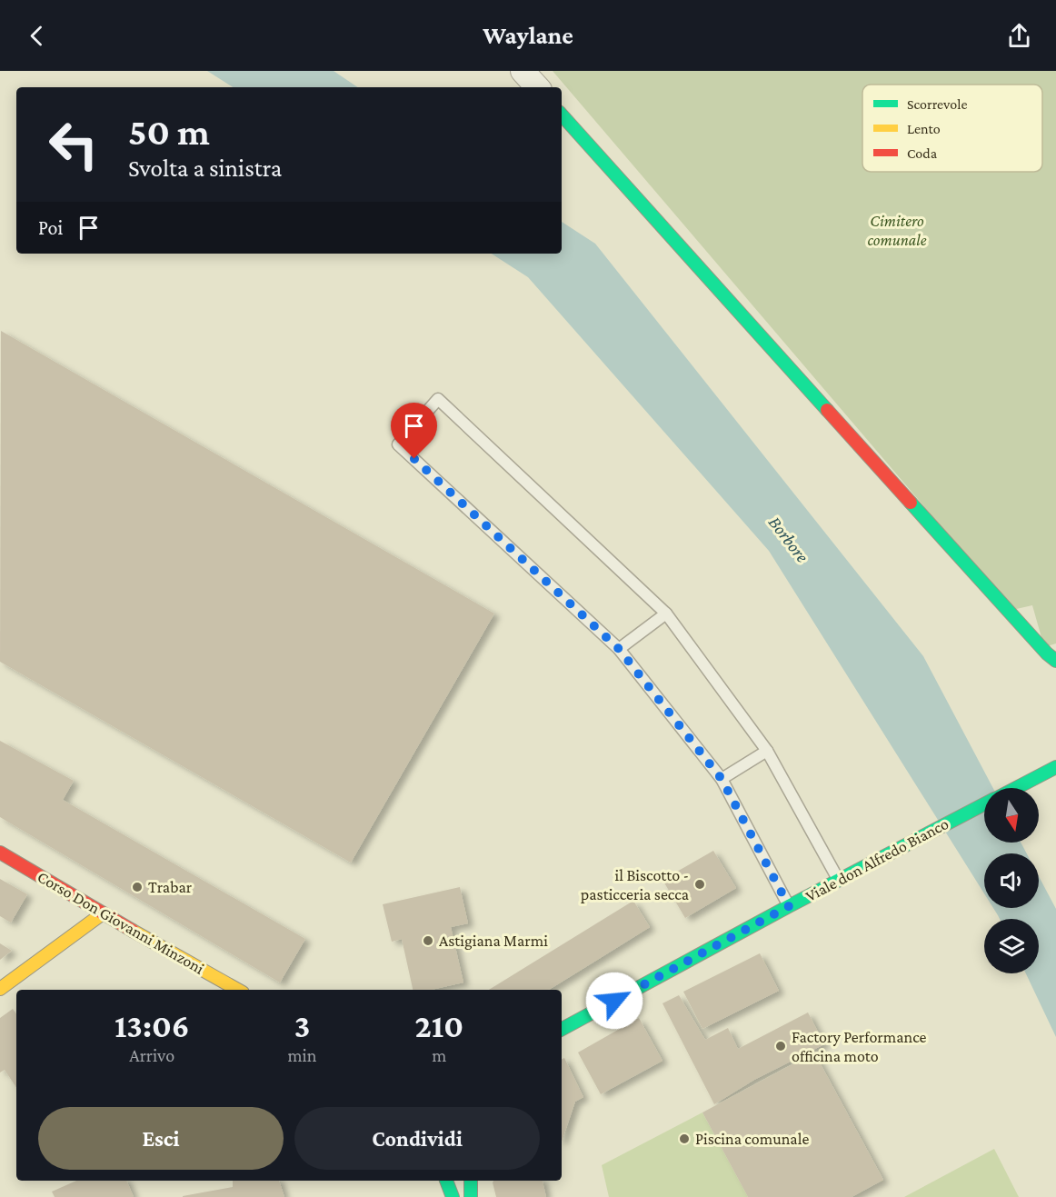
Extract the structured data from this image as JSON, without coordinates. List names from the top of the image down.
{
  "streets": {
    "street": ["Viale don Alfredo Bianco", "Corso Don Giovanni Minzoni"]
  },
  "water": ["Borbore"],
  "parks": ["Cimitero comunale"],
  "places": [
    "il Biscotto - pasticceria secca",
    "Trabar",
    "Astigiana Marmi",
    "Factory Performance officina moto",
    "Piscina comunale"
  ],
  "legend": ["Scorrevole", "Lento", "Coda"],
  "north": "bottom",
  "page": {
    "header": "Waylane",
    "turn": ["50 m", "Svolta a sinistra"],
    "then": "Poi",
    "eta": [
      "13:06",
      "Arrivo",
      "3",
      "min",
      "210",
      "m"
    ],
    "buttons": ["Esci", "Condividi"]
  }
}
